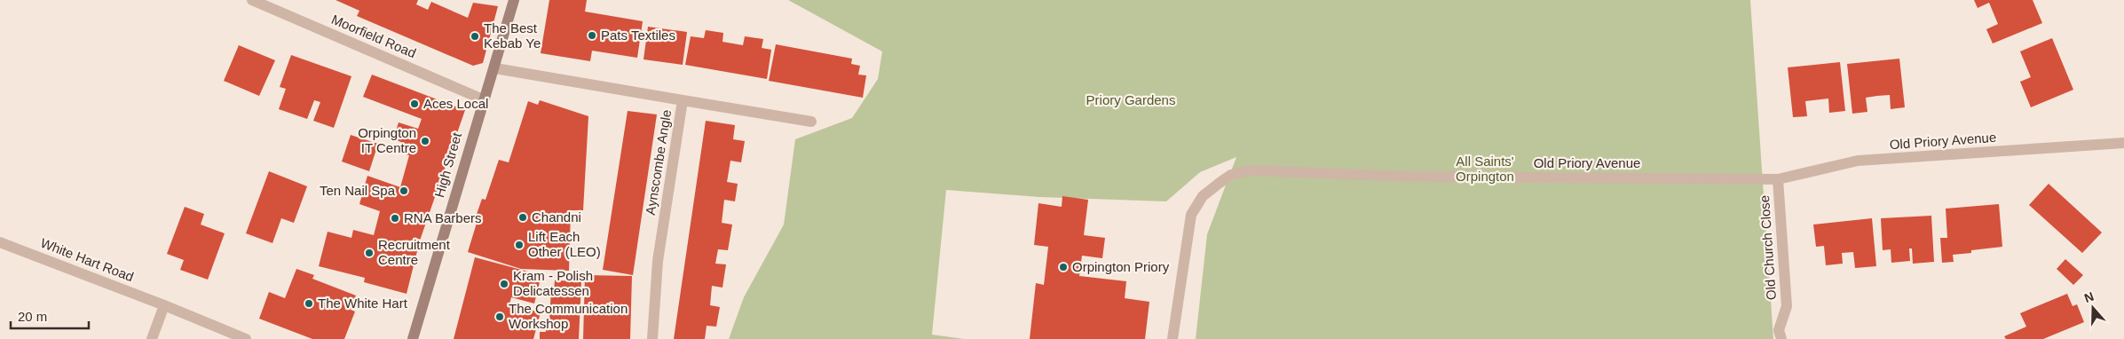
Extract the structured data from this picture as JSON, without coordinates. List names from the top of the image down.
{
  "streets": {
    "street": [
      "Moorfield Road",
      "Old Priory Avenue",
      "Aynscombe Angle",
      "High Street",
      "Old Church Close",
      "White Hart Road"
    ]
  },
  "crossings": [
    ["Moorfield Road", "High Street"],
    ["Old Priory Avenue", "Old Church Close"],
    ["Aynscombe Angle", "High Street"]
  ],
  "parks": ["Priory Gardens", "All Saints' Orpington"],
  "places": [
    "Pats Textiles",
    "The Best Kebab Ye",
    "Aces Local",
    "Orpington IT Centre",
    "Ten Nail Spa",
    "Chandni",
    "RNA Barbers",
    "Lift Each Other (LEO)",
    "Recruitment Centre",
    "Orpington Priory",
    "Kram - Polish Delicatessen",
    "The White Hart",
    "The Communication Workshop"
  ],
  "scale_bar": "20 m",
  "north": "top"
}
